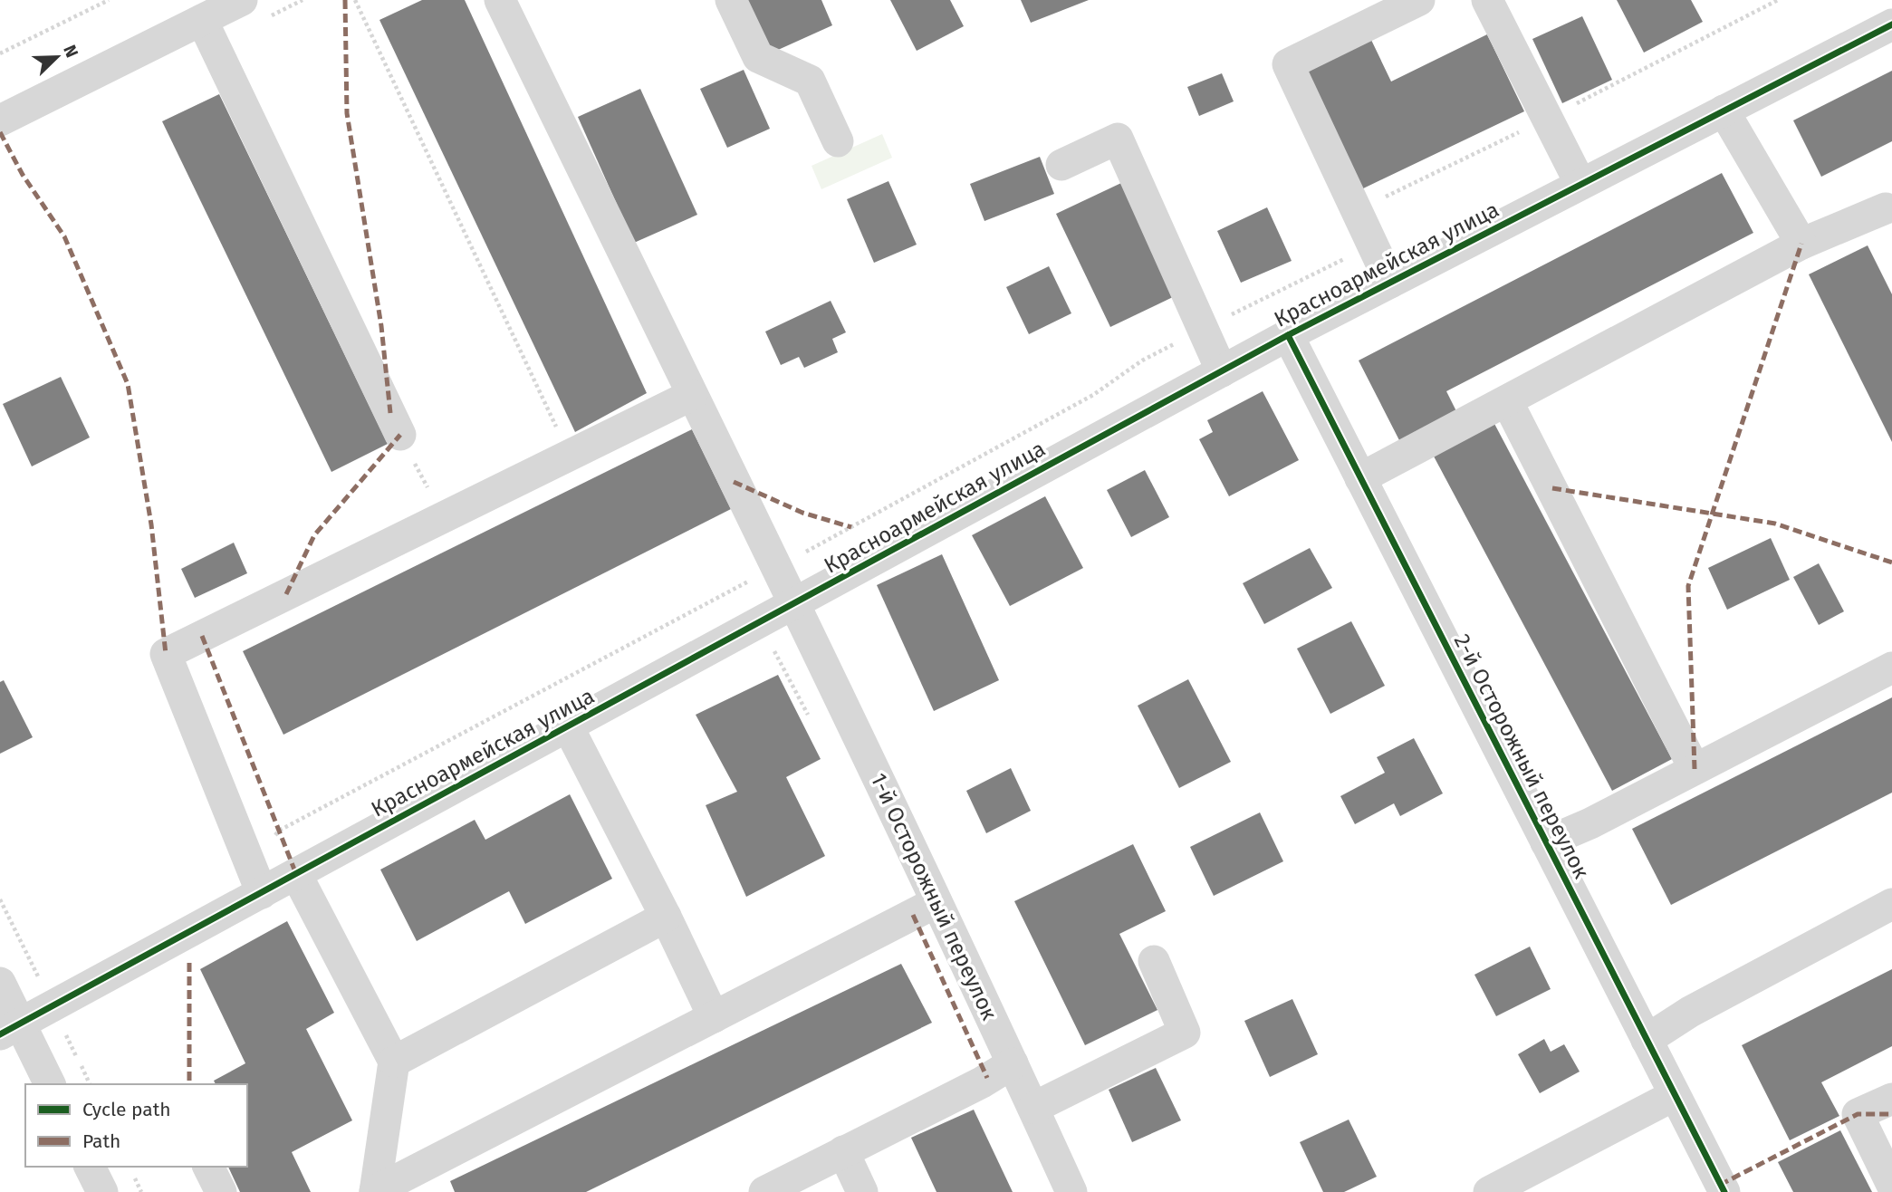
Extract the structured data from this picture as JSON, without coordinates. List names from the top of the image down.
{
  "streets": {
    "street": ["Красноармейская улица", "2-й Осторожный переулок", "1-й Осторожный переулок"]
  },
  "crossings": [
    ["Красноармейская улица", "2-й Осторожный переулок"],
    ["Красноармейская улица", "1-й Осторожный переулок"]
  ],
  "legend": ["Cycle path", "Path"],
  "north": "top right"
}
